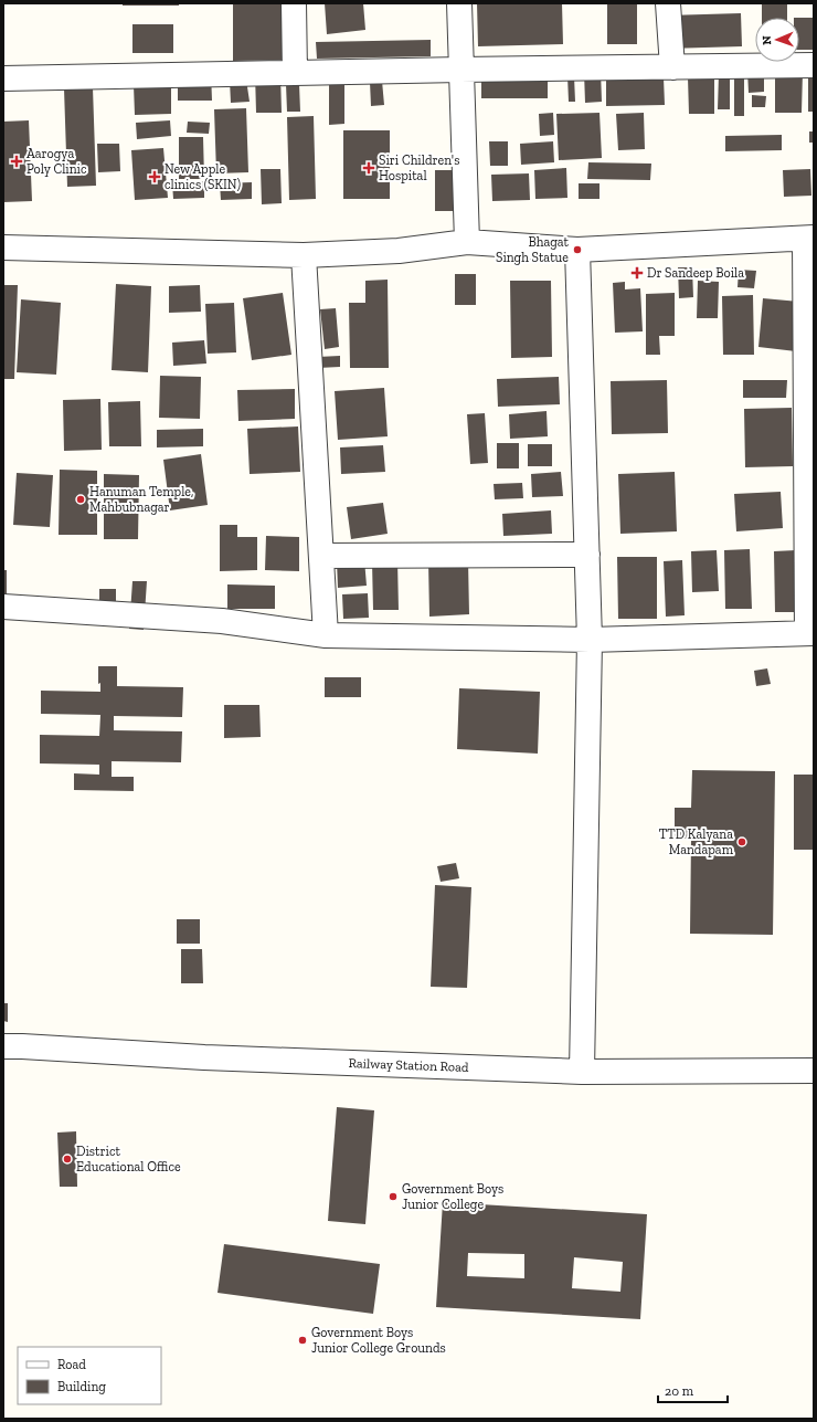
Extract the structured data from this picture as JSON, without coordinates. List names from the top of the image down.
{
  "streets": {
    "street": ["Railway Station Road"]
  },
  "places": {
    "health": [
      "Aarogya Poly Clinic",
      "Siri Children's Hospital",
      "New Apple clinics (SKIN)",
      "Dr Sandeep Boila"
    ],
    "other": [
      "Bhagat Singh Statue",
      "Hanuman Temple, Mahbubnagar",
      "TTD Kalyana Mandapam",
      "District Educational Office",
      "Government Boys Junior College",
      "Government Boys Junior College Grounds"
    ]
  },
  "legend": ["Road", "Building"],
  "scale_bar": "20 m",
  "north": "left"
}
